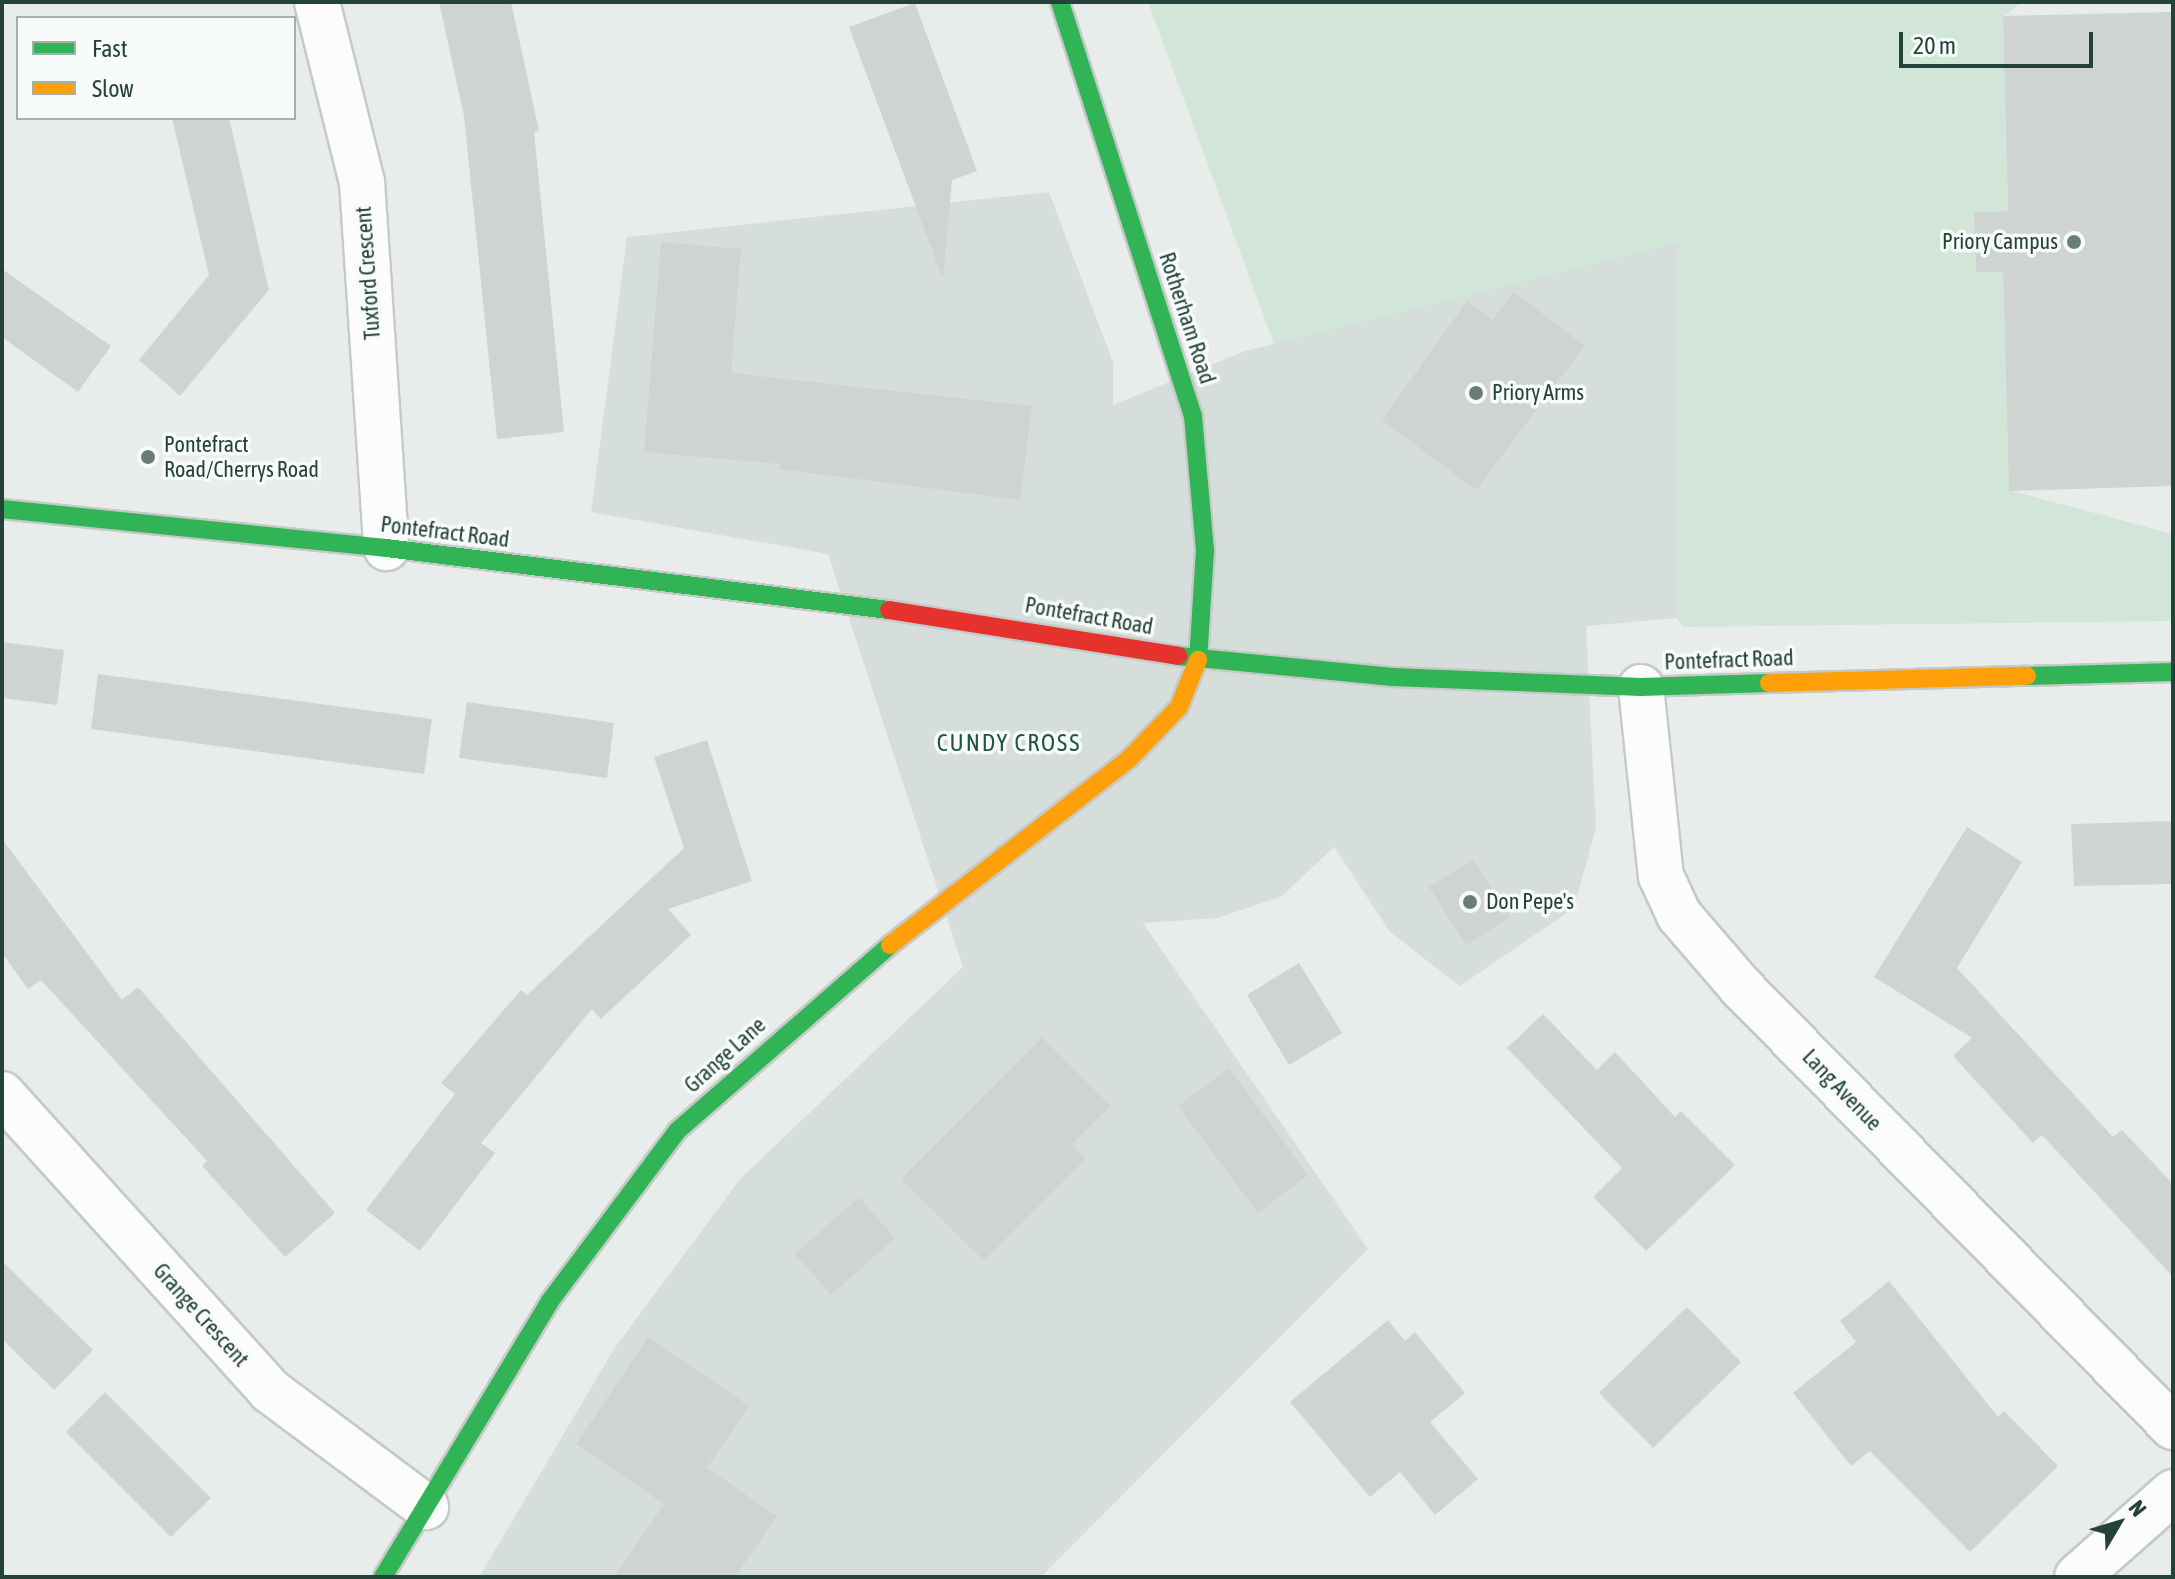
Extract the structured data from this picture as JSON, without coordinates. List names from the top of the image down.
{
  "streets": {
    "main road": ["Rotherham Road", "Pontefract Road", "Grange Lane"],
    "street": ["Tuxford Crescent", "Lang Avenue", "Grange Crescent"]
  },
  "crossings": [
    ["Tuxford Crescent", "Pontefract Road"],
    ["Rotherham Road", "Pontefract Road"],
    ["Rotherham Road", "Grange Lane"],
    ["Pontefract Road", "Grange Lane"],
    ["Pontefract Road", "Lang Avenue"],
    ["Grange Lane", "Grange Crescent"]
  ],
  "districts": ["CUNDY CROSS"],
  "places": [
    "Priory Campus",
    "Priory Arms",
    "Pontefract Road/Cherrys Road",
    "Don Pepe's"
  ],
  "legend": ["Fast", "Slow"],
  "scale_bar": "20 m",
  "north": "top right"
}
